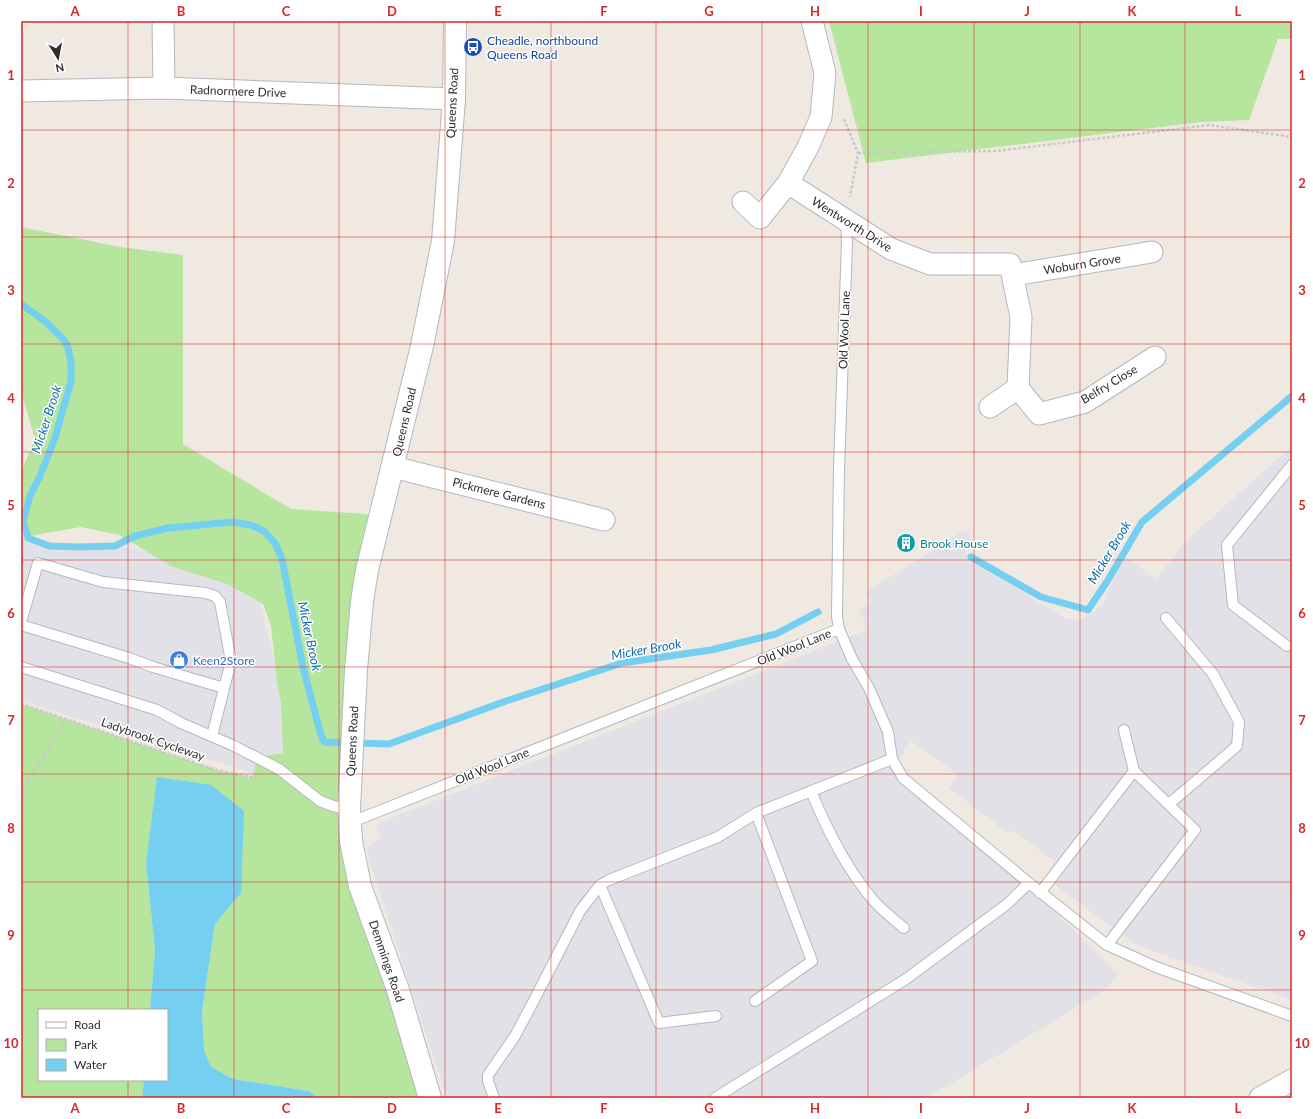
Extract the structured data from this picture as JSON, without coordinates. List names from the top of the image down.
{
  "streets": {
    "street": [
      "Radnormere Drive",
      "Queens Road",
      "Wentworth Drive",
      "Woburn Grove",
      "Belfry Close",
      "Pickmere Gardens",
      "Demmings Road"
    ],
    "lane": ["Old Wool Lane"],
    "path": ["Ladybrook Cycleway"]
  },
  "crossings": [
    ["Radnormere Drive", "Queens Road"],
    ["Queens Road", "Old Wool Lane"],
    ["Queens Road", "Pickmere Gardens"],
    ["Queens Road", "Demmings Road"],
    ["Wentworth Drive", "Woburn Grove"],
    ["Wentworth Drive", "Old Wool Lane"],
    ["Old Wool Lane", "Demmings Road"]
  ],
  "water": ["Micker Brook"],
  "places": {
    "bus stop": ["Cheadle, northbound Queens Road"],
    "building": ["Brook House"],
    "shop": ["Keen2Store"]
  },
  "legend": ["Road", "Park", "Water"],
  "north": "bottom",
  "grid": {
    "columns": [
      "A",
      "B",
      "C",
      "D",
      "E",
      "F",
      "G",
      "H",
      "I",
      "J",
      "K",
      "L"
    ],
    "rows": [
      "1",
      "2",
      "3",
      "4",
      "5",
      "6",
      "7",
      "8",
      "9",
      "10"
    ]
  }
}
